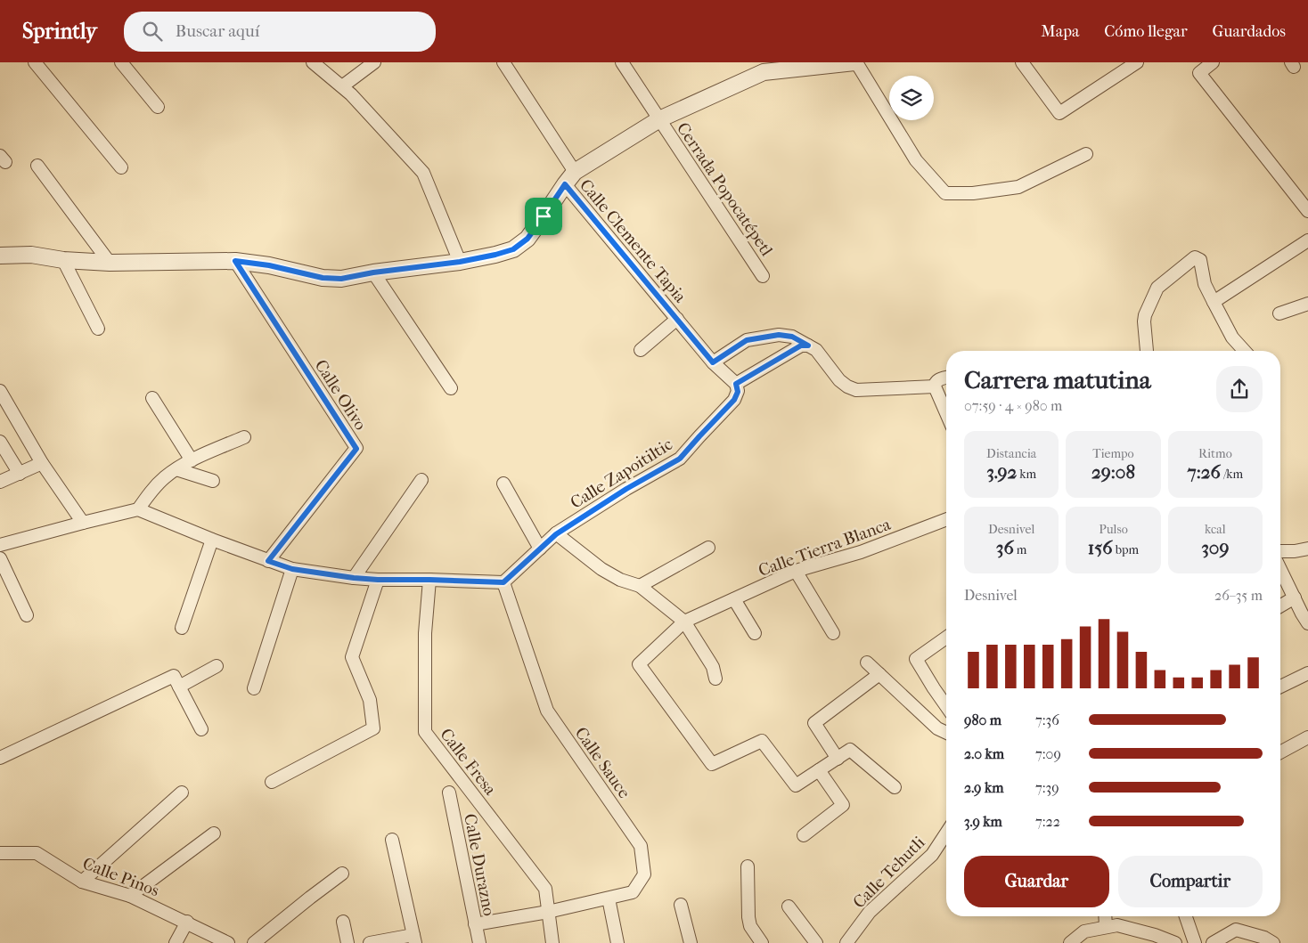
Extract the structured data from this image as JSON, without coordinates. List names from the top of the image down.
{
  "streets": {
    "street": [
      "Cerrada Popocatépetl",
      "Calle Clemente Tapia",
      "Calle Olivo",
      "Calle Zapoitiltic",
      "Calle Tierra Blanca",
      "Calle Fresa",
      "Calle Sauce",
      "Calle Durazno",
      "Calle Tehutli",
      "Calle Pinos"
    ]
  },
  "crossings": [
    ["Calle Zapoitiltic", "Calle Sauce"],
    ["Calle Fresa", "Calle Sauce"],
    ["Calle Sauce", "Calle Durazno"]
  ],
  "page": {
    "header": "Sprintly",
    "search": "Buscar aquí",
    "nav": ["Mapa", "Cómo llegar", "Guardados"],
    "heading": ["Carrera matutina", "07:59 · 4 × 980 m"],
    "stats": [
      ["Distancia", "3.92 km"],
      ["Tiempo", "29:08"],
      ["Ritmo", "7:26 /km"],
      ["Desnivel", "36 m"],
      ["Pulso", "156 bpm"],
      ["kcal", "309"]
    ],
    "chart": ["Desnivel", "26–35 m"],
    "list": [
      {
        "name": "980 m",
        "note": "7:36"
      },
      {
        "name": "2.0 km",
        "note": "7:09"
      },
      {
        "name": "2.9 km",
        "note": "7:39"
      },
      {
        "name": "3.9 km",
        "note": "7:22"
      }
    ],
    "buttons": ["Guardar", "Compartir"]
  }
}
